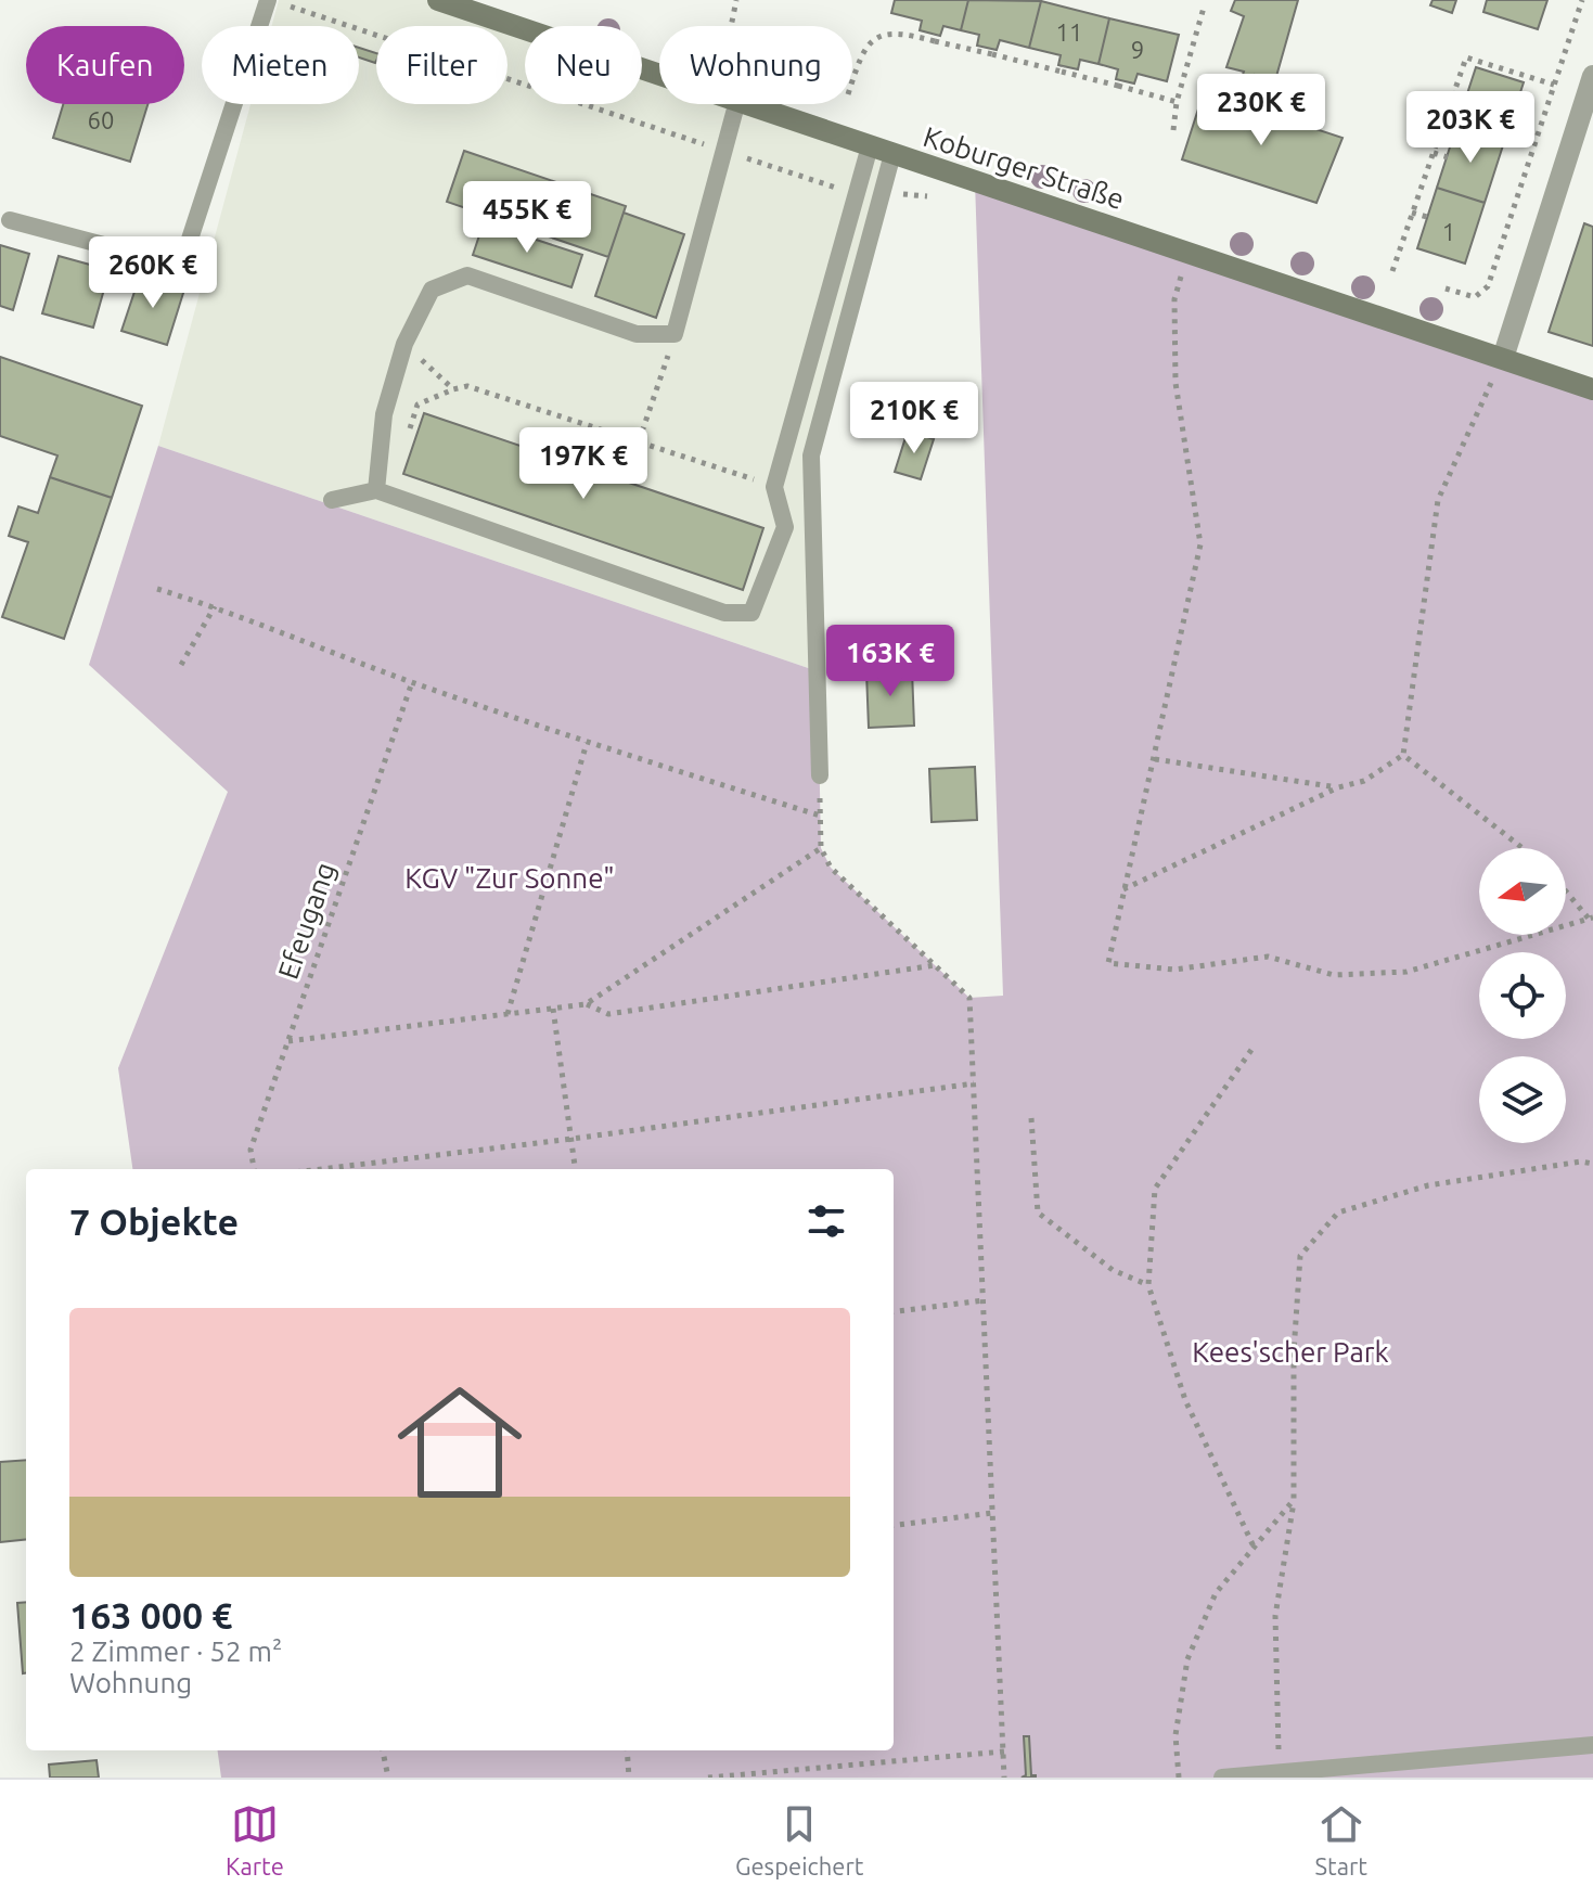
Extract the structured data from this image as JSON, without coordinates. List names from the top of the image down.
{
  "streets": {
    "main road": ["Koburger Straße"],
    "path": ["Efeugang"]
  },
  "parks": ["KGV \"Zur Sonne\"", "Kees'scher Park"],
  "house_numbers": [
    "11",
    "9",
    "60",
    "1"
  ],
  "north": "left",
  "page": {
    "chip": [
      "Kaufen",
      "Mieten",
      "Filter",
      "Neu",
      "Wohnung"
    ],
    "price": [
      "230K €",
      "203K €",
      "455K €",
      "260K €",
      "210K €",
      "197K €",
      "163K €"
    ],
    "heading": "7 Objekte",
    "list": [
      {
        "name": "163 000 €",
        "note": "2 Zimmer · 52 m² · Wohnung"
      }
    ],
    "tabs": ["Karte", "Gespeichert", "Start"]
  }
}
